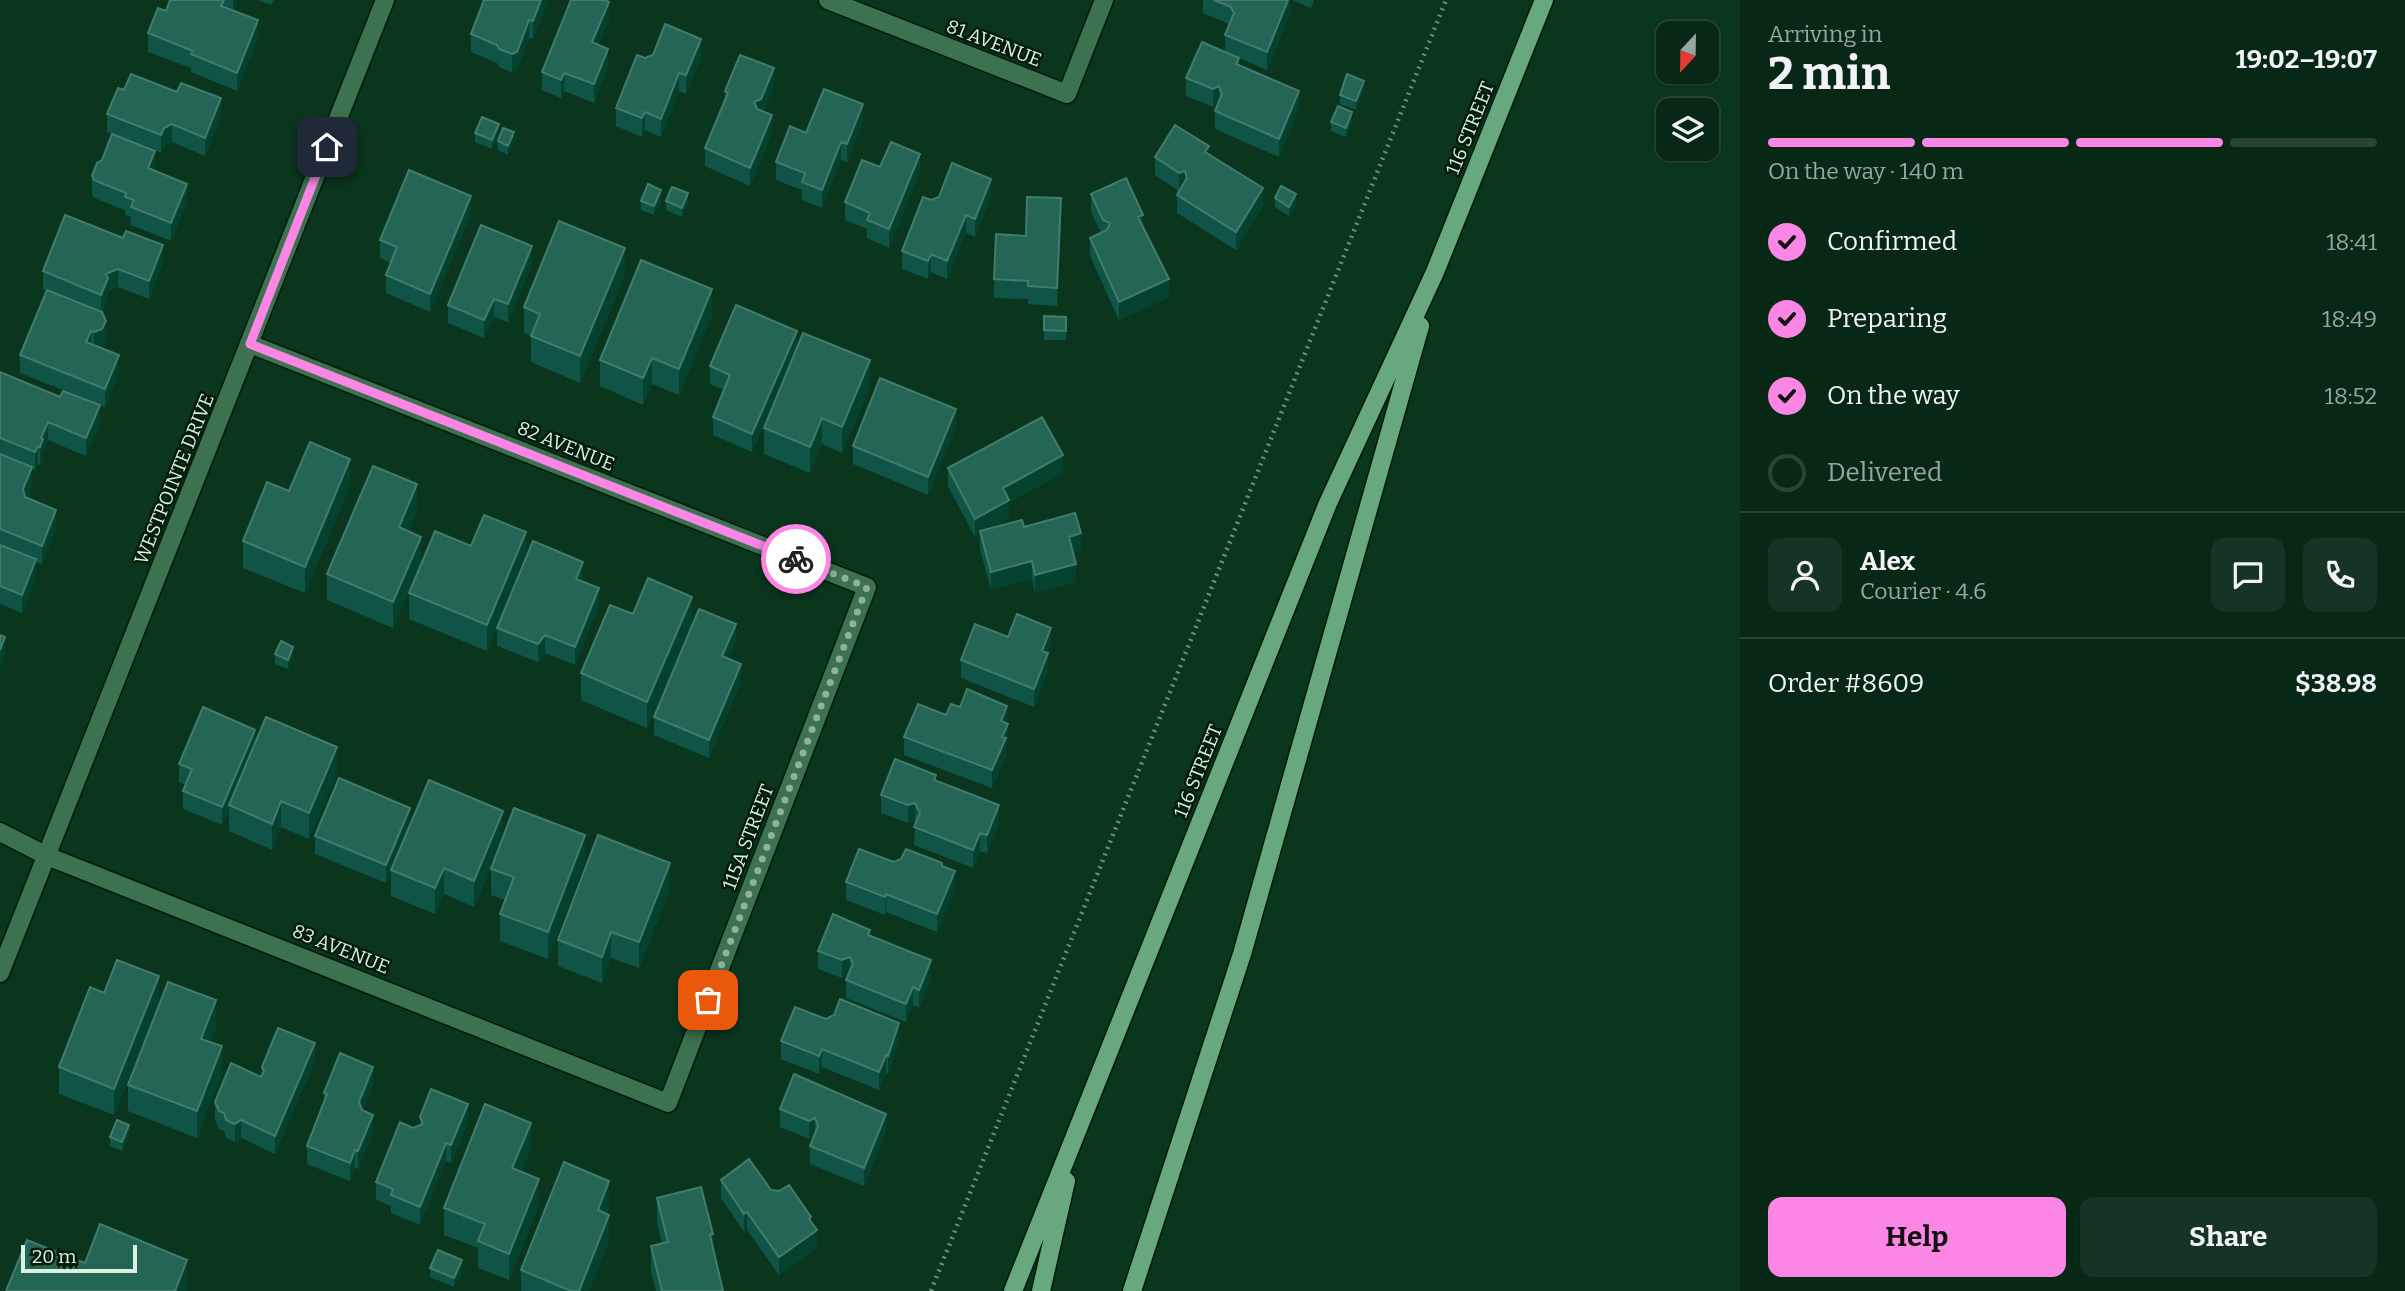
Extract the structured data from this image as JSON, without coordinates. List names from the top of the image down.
{
  "streets": {
    "main road": ["116 STREET"],
    "street": [
      "81 AVENUE",
      "82 AVENUE",
      "WESTPOINTE DRIVE",
      "115A STREET",
      "83 AVENUE"
    ]
  },
  "crossings": [
    ["82 AVENUE", "WESTPOINTE DRIVE"],
    ["82 AVENUE", "115A STREET"],
    ["WESTPOINTE DRIVE", "83 AVENUE"],
    ["115A STREET", "83 AVENUE"]
  ],
  "scale_bar": "20 m",
  "north": "bottom",
  "page": {
    "heading": ["2 min", "Arriving in", "19:02–19:07"],
    "panel": [
      "Alex",
      "Courier · 4.6",
      "Order #8609",
      "$38.98"
    ],
    "bar": "On the way · 140 m",
    "list": [
      ["Confirmed", "18:41"],
      ["Preparing", "18:49"],
      ["On the way", "18:52"],
      "Delivered"
    ],
    "buttons": ["Help", "Share"],
    "scale": "20 m"
  }
}
